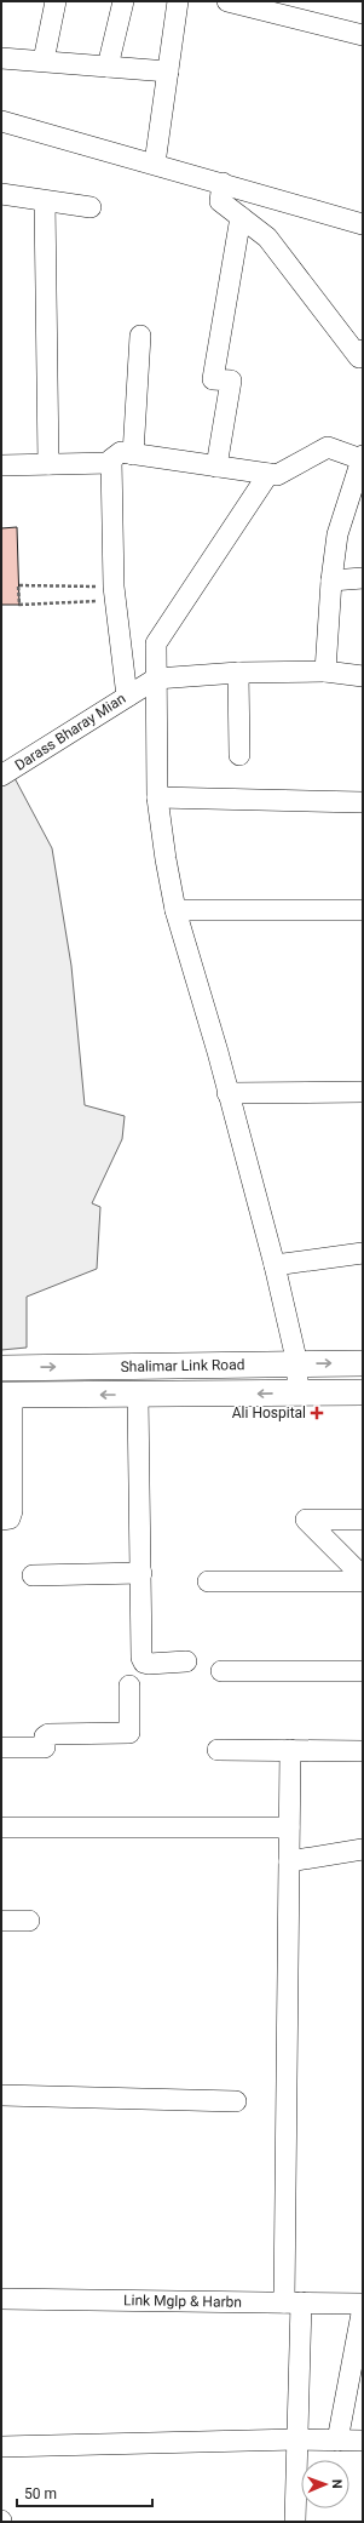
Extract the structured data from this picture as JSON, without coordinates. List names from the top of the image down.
{
  "streets": {
    "main road": ["Shalimar Link Road"],
    "street": ["Darass Bharay Mian", "Link Mglp & Harbn"]
  },
  "places": {
    "health": ["Ali Hospital"]
  },
  "scale_bar": "50 m",
  "north": "right"
}
